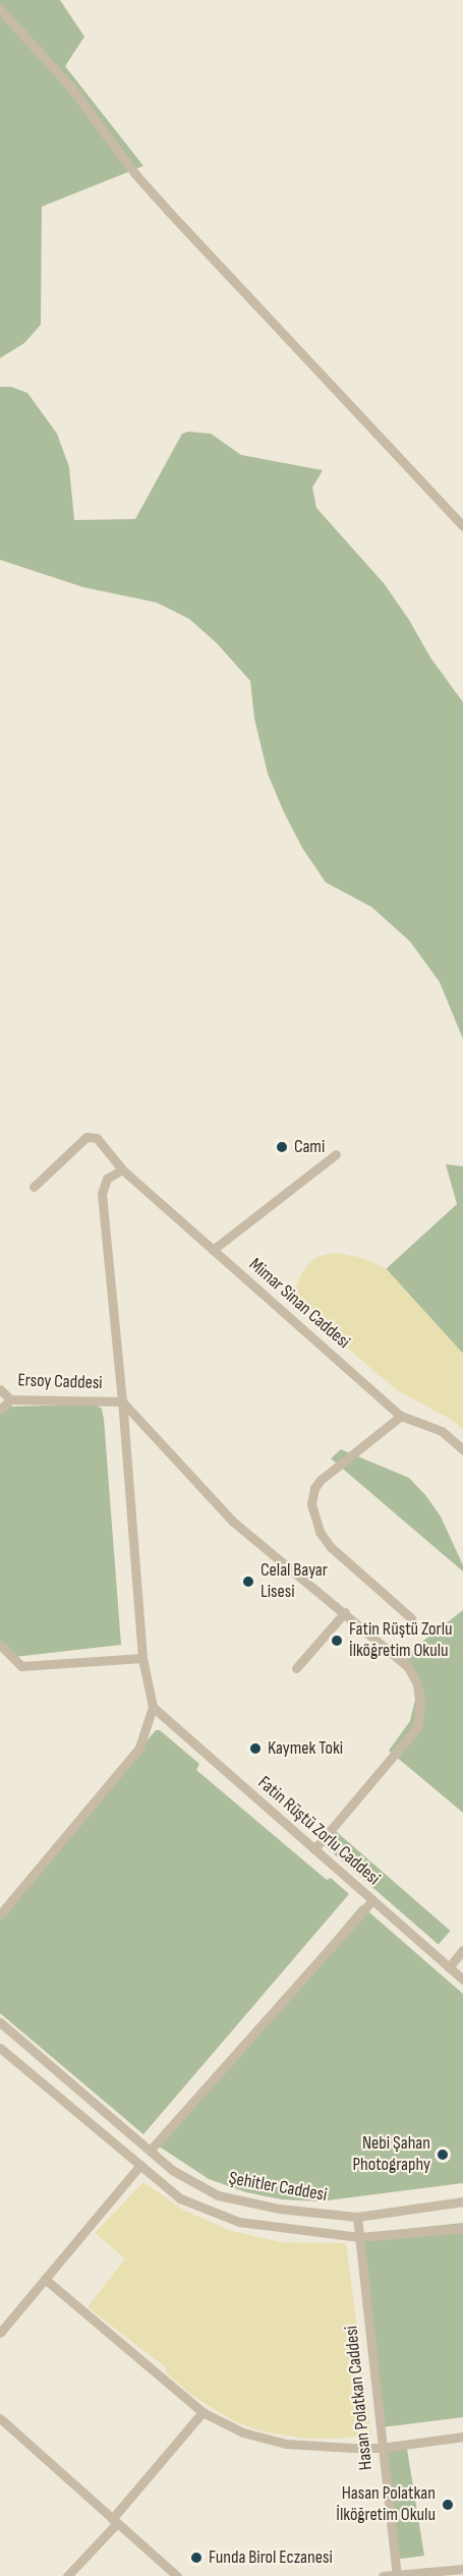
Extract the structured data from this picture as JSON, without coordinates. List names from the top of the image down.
{
  "streets": {
    "street": [
      "Mimar Sinan Caddesi",
      "Ersoy Caddesi",
      "Fatin Rüştü Zorlu Caddesi",
      "Şehitler Caddesi",
      "Hasan Polatkan Caddesi"
    ]
  },
  "crossings": [
    ["Şehitler Caddesi", "Hasan Polatkan Caddesi"]
  ],
  "places": [
    "Cami",
    "Celal Bayar Lisesi",
    "Fatin Rüştü Zorlu İlköğretim Okulu",
    "Kaymek Toki",
    "Nebi Şahan Photography",
    "Hasan Polatkan İlköğretim Okulu",
    "Funda Birol Eczanesi"
  ]
}
